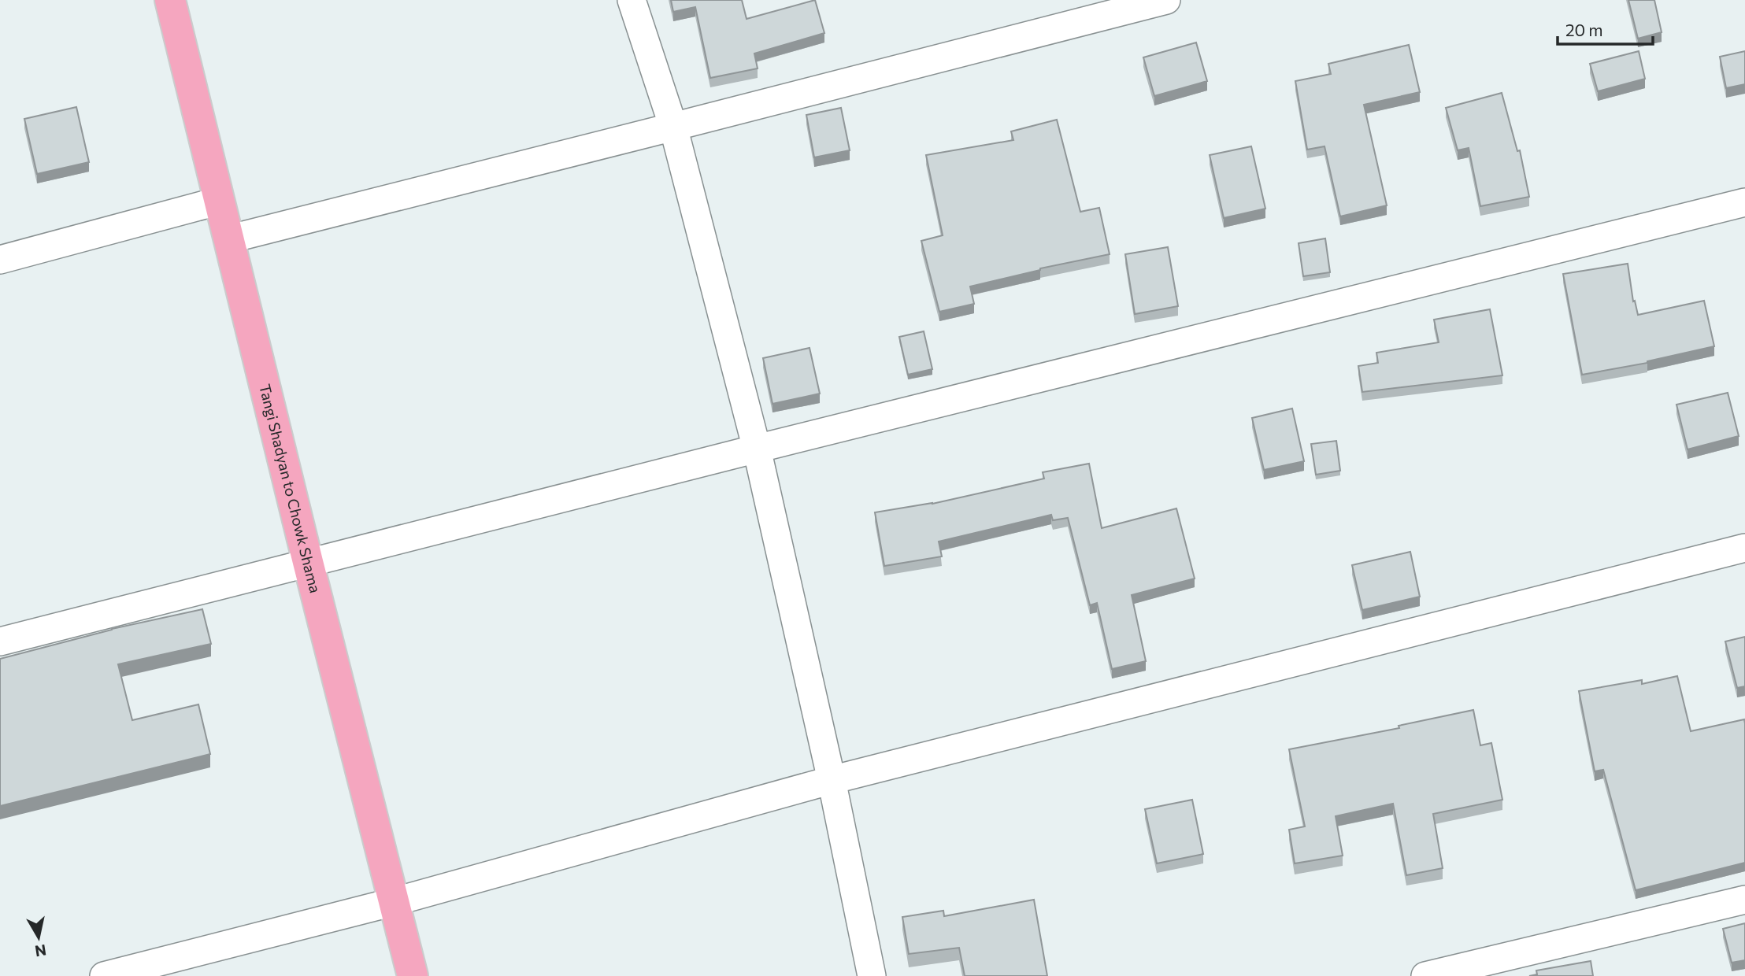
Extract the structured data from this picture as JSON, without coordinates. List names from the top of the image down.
{
  "streets": {
    "main road": ["Tangi Shadyan to Chowk Shama"]
  },
  "scale_bar": "20 m",
  "north": "bottom"
}
